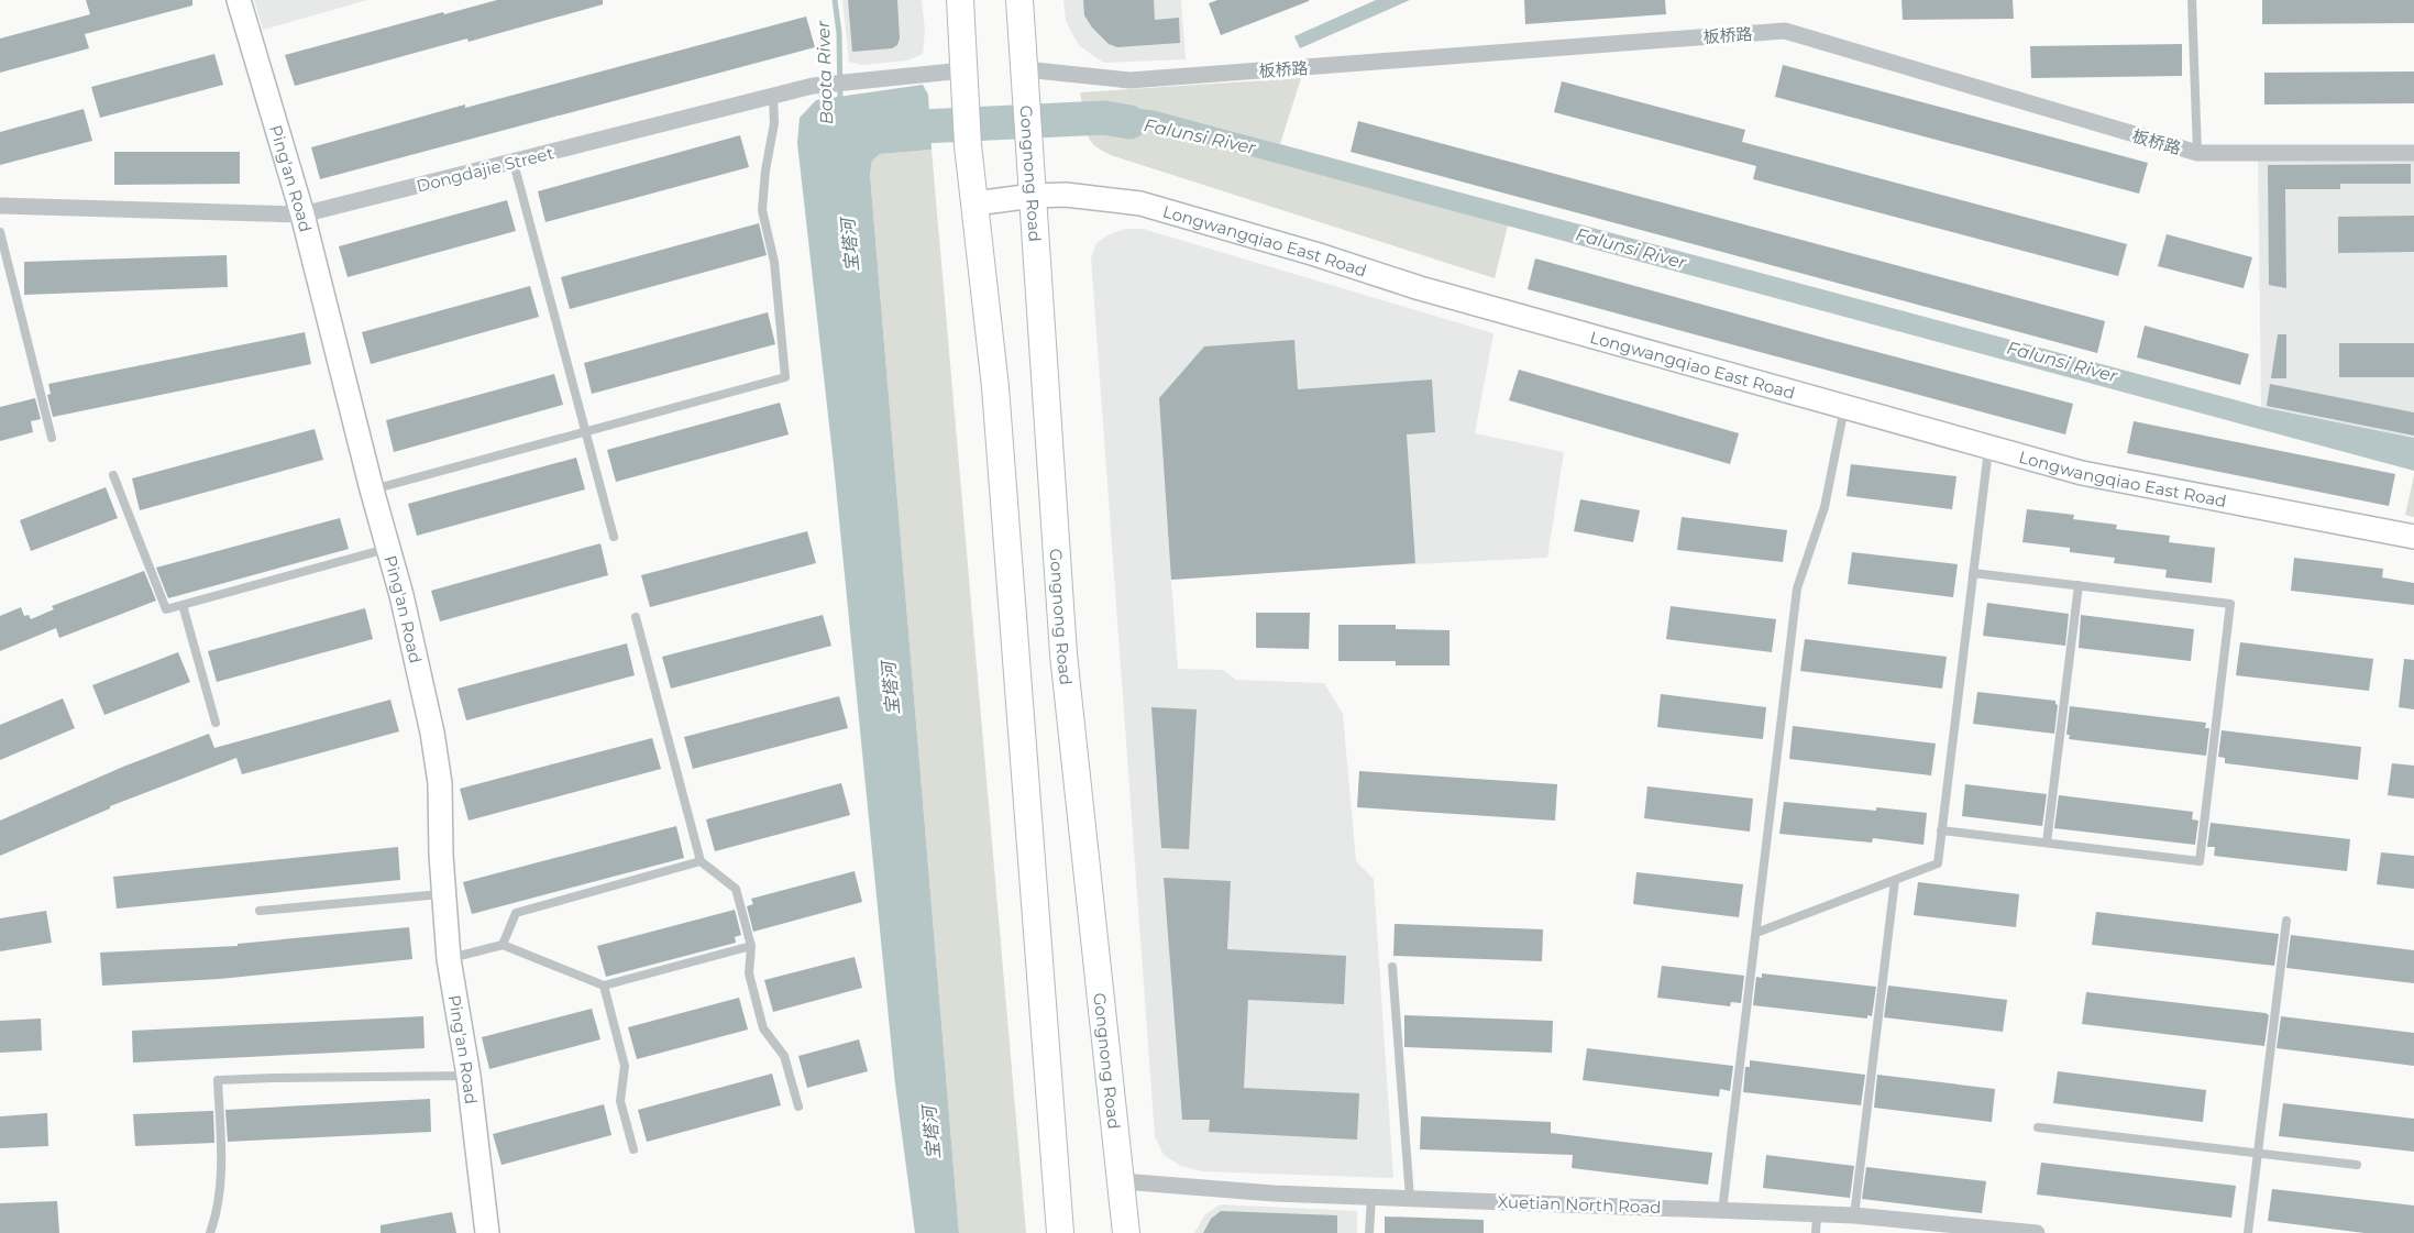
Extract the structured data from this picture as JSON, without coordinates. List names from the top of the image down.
{
  "streets": {
    "main road": ["Gongnong Road"],
    "street": [
      "板桥路",
      "Dongdajie Street",
      "Ping'an Road",
      "Longwangqiao East Road",
      "Xuetian North Road"
    ]
  },
  "crossings": [
    ["板桥路", "Gongnong Road"],
    ["Dongdajie Street", "Ping'an Road"],
    ["Gongnong Road", "Longwangqiao East Road"],
    ["Gongnong Road", "Xuetian North Road"]
  ],
  "water": ["Baota River", "Falunsi River", "宝塔河"]
}
